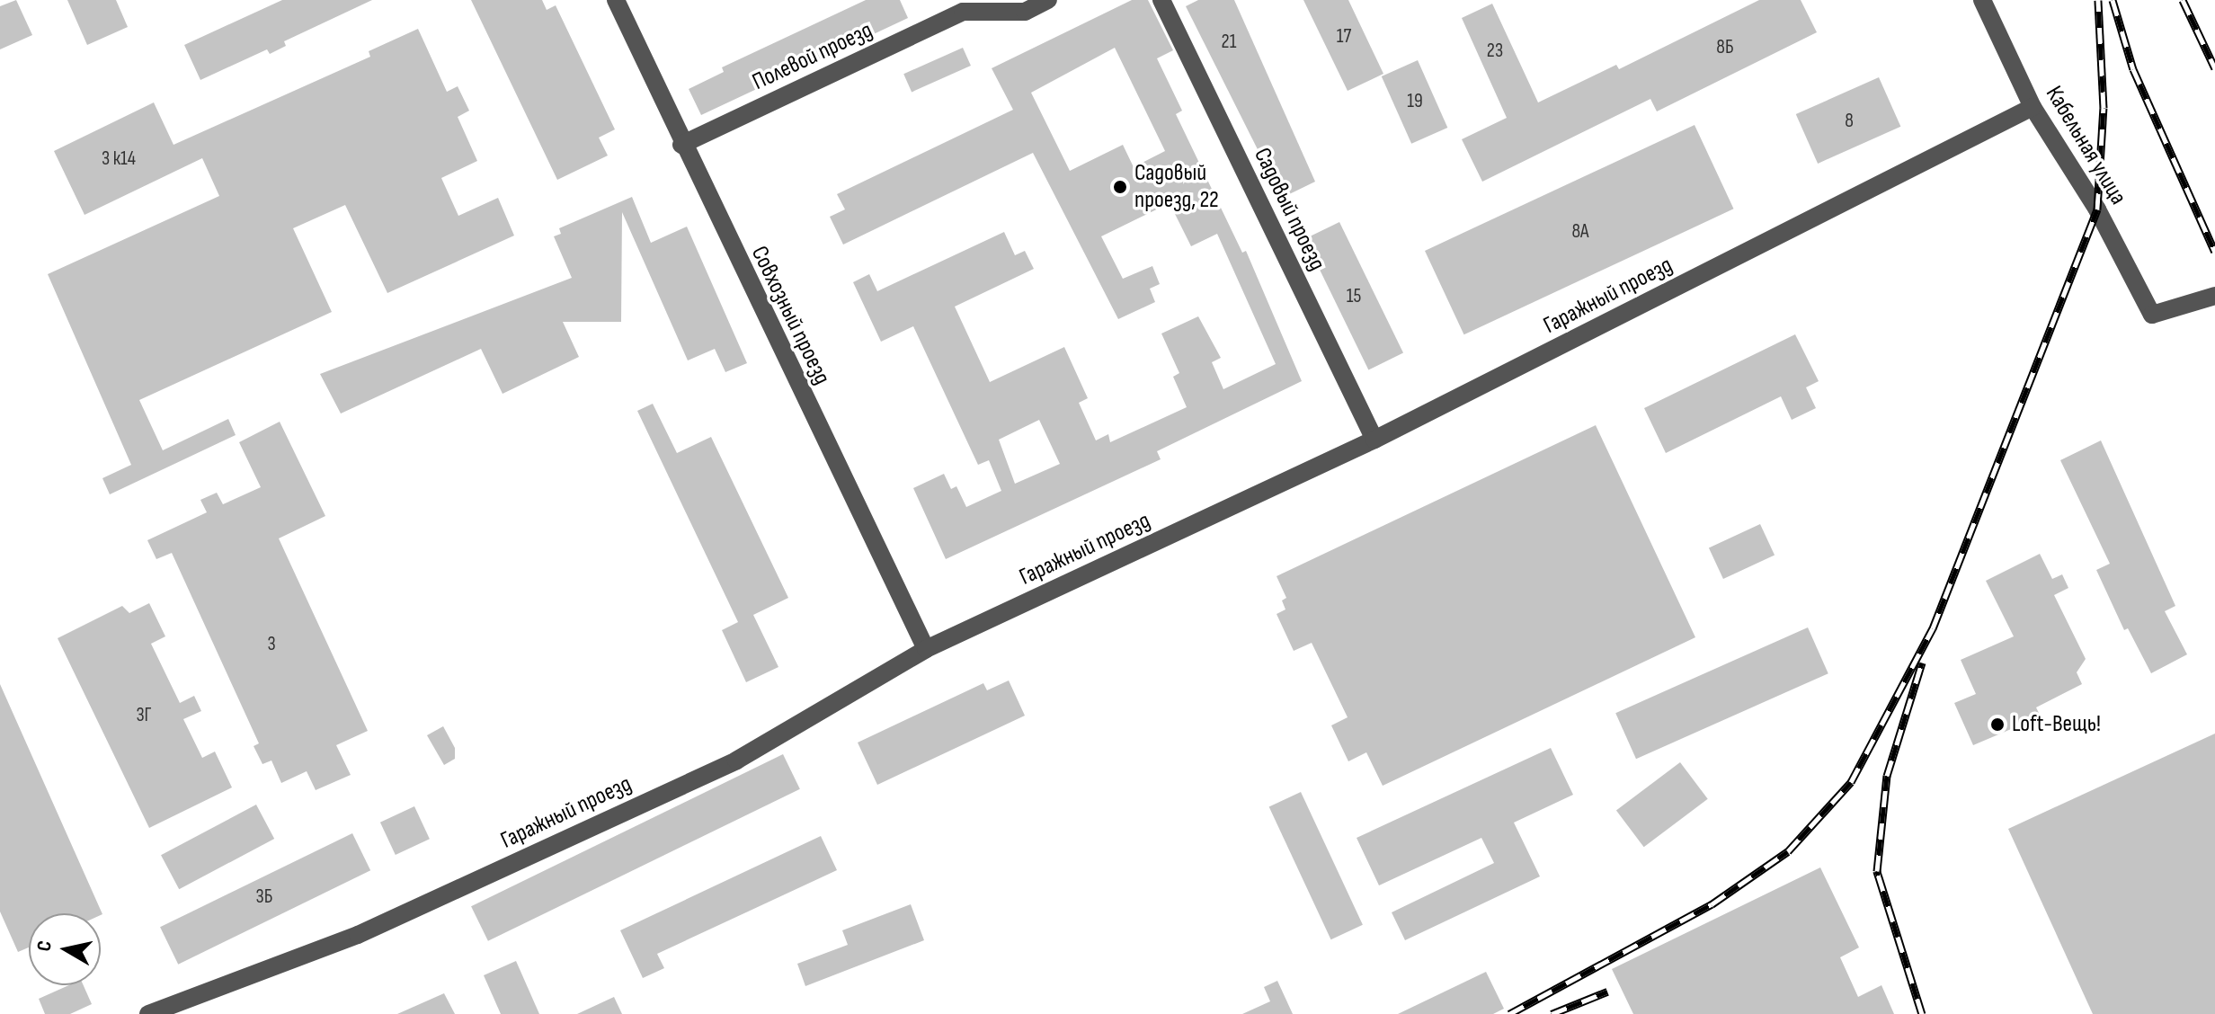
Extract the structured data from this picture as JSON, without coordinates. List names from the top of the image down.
{
  "streets": {
    "street": [
      "Полевой проезд",
      "Кабельная улица",
      "Садовый проезд",
      "Гаражный проезд",
      "Совхозный проезд"
    ]
  },
  "crossings": [
    ["Полевой проезд", "Совхозный проезд"],
    ["Кабельная улица", "Гаражный проезд"],
    ["Садовый проезд", "Гаражный проезд"],
    ["Гаражный проезд", "Совхозный проезд"]
  ],
  "places": ["Садовый проезд, 22", "Loft-Вещь!"],
  "house_numbers": [
    "17",
    "21",
    "8Б",
    "23",
    "19",
    "8",
    "3 к14",
    "8А",
    "15",
    "3",
    "3Г",
    "3Б"
  ],
  "north": "left"
}
